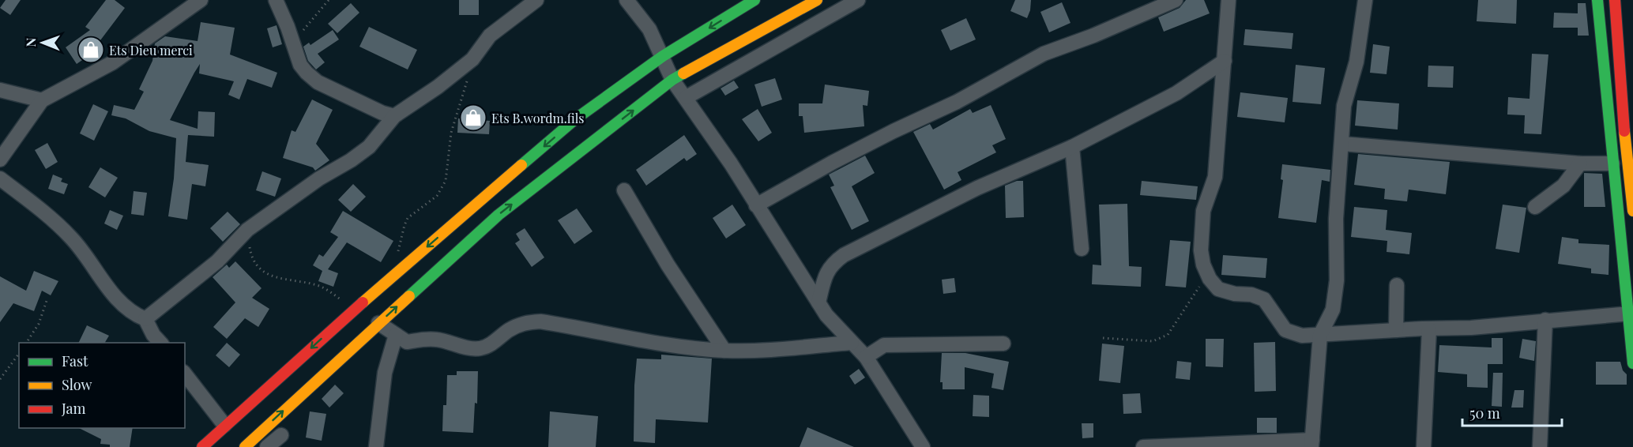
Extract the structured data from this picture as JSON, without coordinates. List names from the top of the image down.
{
  "places": {
    "shop": ["Ets Dieu merci", "Ets B.wordm.fils"]
  },
  "legend": ["Fast", "Slow", "Jam"],
  "scale_bar": "50 m",
  "north": "left"
}
